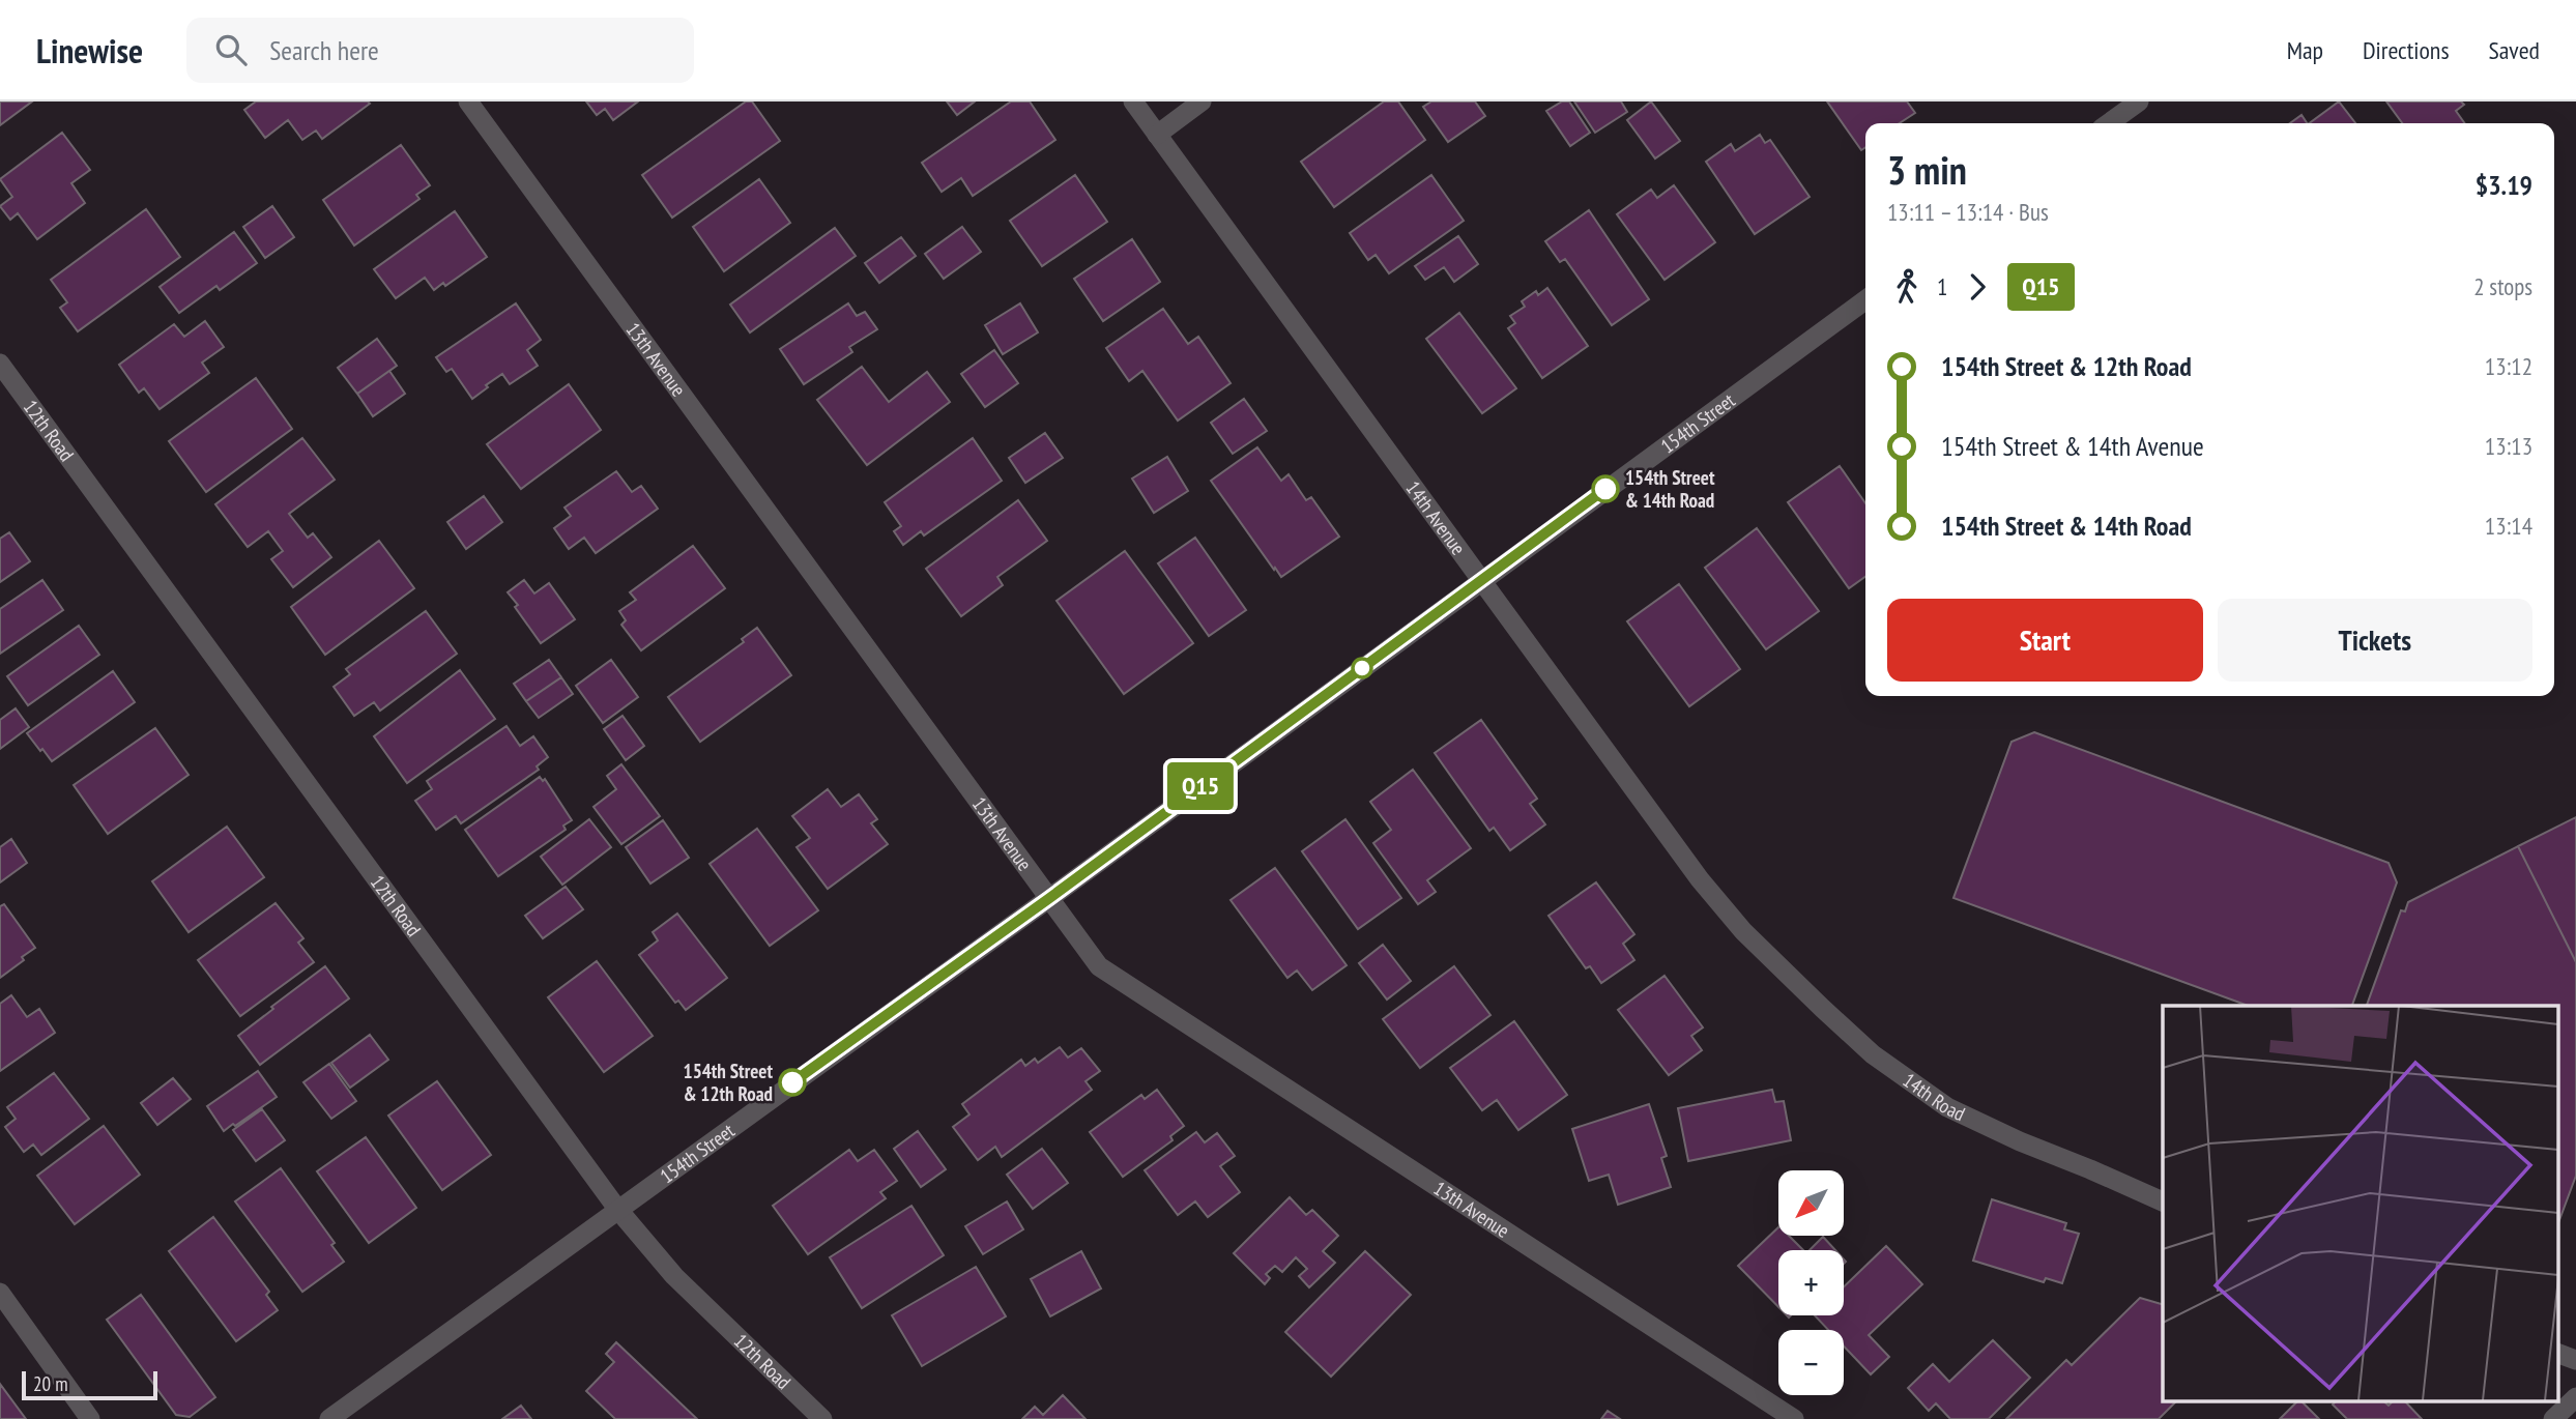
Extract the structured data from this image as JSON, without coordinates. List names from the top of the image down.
{
  "streets": {
    "street": [
      "13th Avenue",
      "154th Street",
      "12th Road",
      "14th Avenue",
      "14th Road"
    ]
  },
  "crossings": [
    ["13th Avenue", "154th Street"],
    ["154th Street", "12th Road"],
    ["154th Street", "14th Avenue"],
    ["14th Avenue", "14th Road"]
  ],
  "places": ["154th Street & 14th Road", "154th Street & 12th Road"],
  "lines": ["bus line Q15"],
  "scale_bar": "20 m",
  "north": "bottom left",
  "page": {
    "header": "Linewise",
    "search": "Search here",
    "nav": ["Map", "Directions", "Saved"],
    "on_map": "Q15",
    "heading": ["3 min", "13:11 – 13:14 · Bus", "$3.19"],
    "legs": ["1", "Q15", "2 stops"],
    "list": [
      {
        "name": "154th Street & 12th Road",
        "value": "13:12"
      },
      {
        "name": "154th Street & 14th Avenue",
        "value": "13:13"
      },
      {
        "name": "154th Street & 14th Road",
        "value": "13:14"
      }
    ],
    "buttons": ["Start", "Tickets"],
    "map_buttons": ["+", "−"],
    "scale": "20 m"
  }
}
